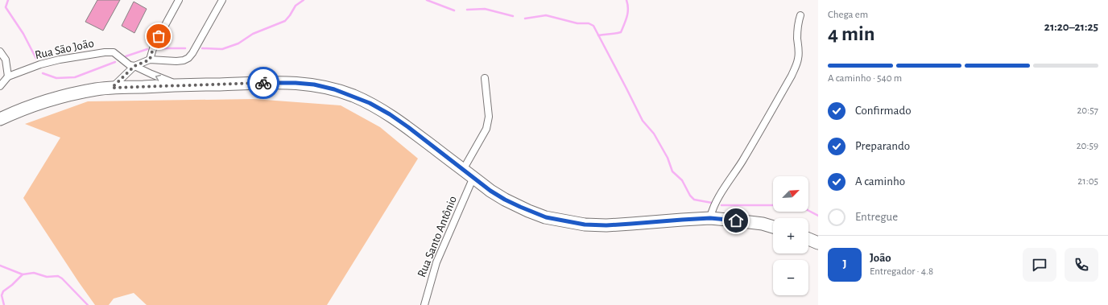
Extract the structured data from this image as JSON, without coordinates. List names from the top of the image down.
{
  "streets": {
    "street": ["Rua São João", "Rua Santo Antônio"]
  },
  "north": "top right",
  "page": {
    "heading": ["4 min", "Chega em", "21:20–21:25"],
    "panel": ["João", "Entregador · 4.8"],
    "bar": "A caminho · 540 m",
    "list": [
      ["Confirmado", "20:57"],
      ["Preparando", "20:59"],
      ["A caminho", "21:05"],
      "Entregue"
    ],
    "map_buttons": ["+", "−"],
    "round": "J"
  }
}
